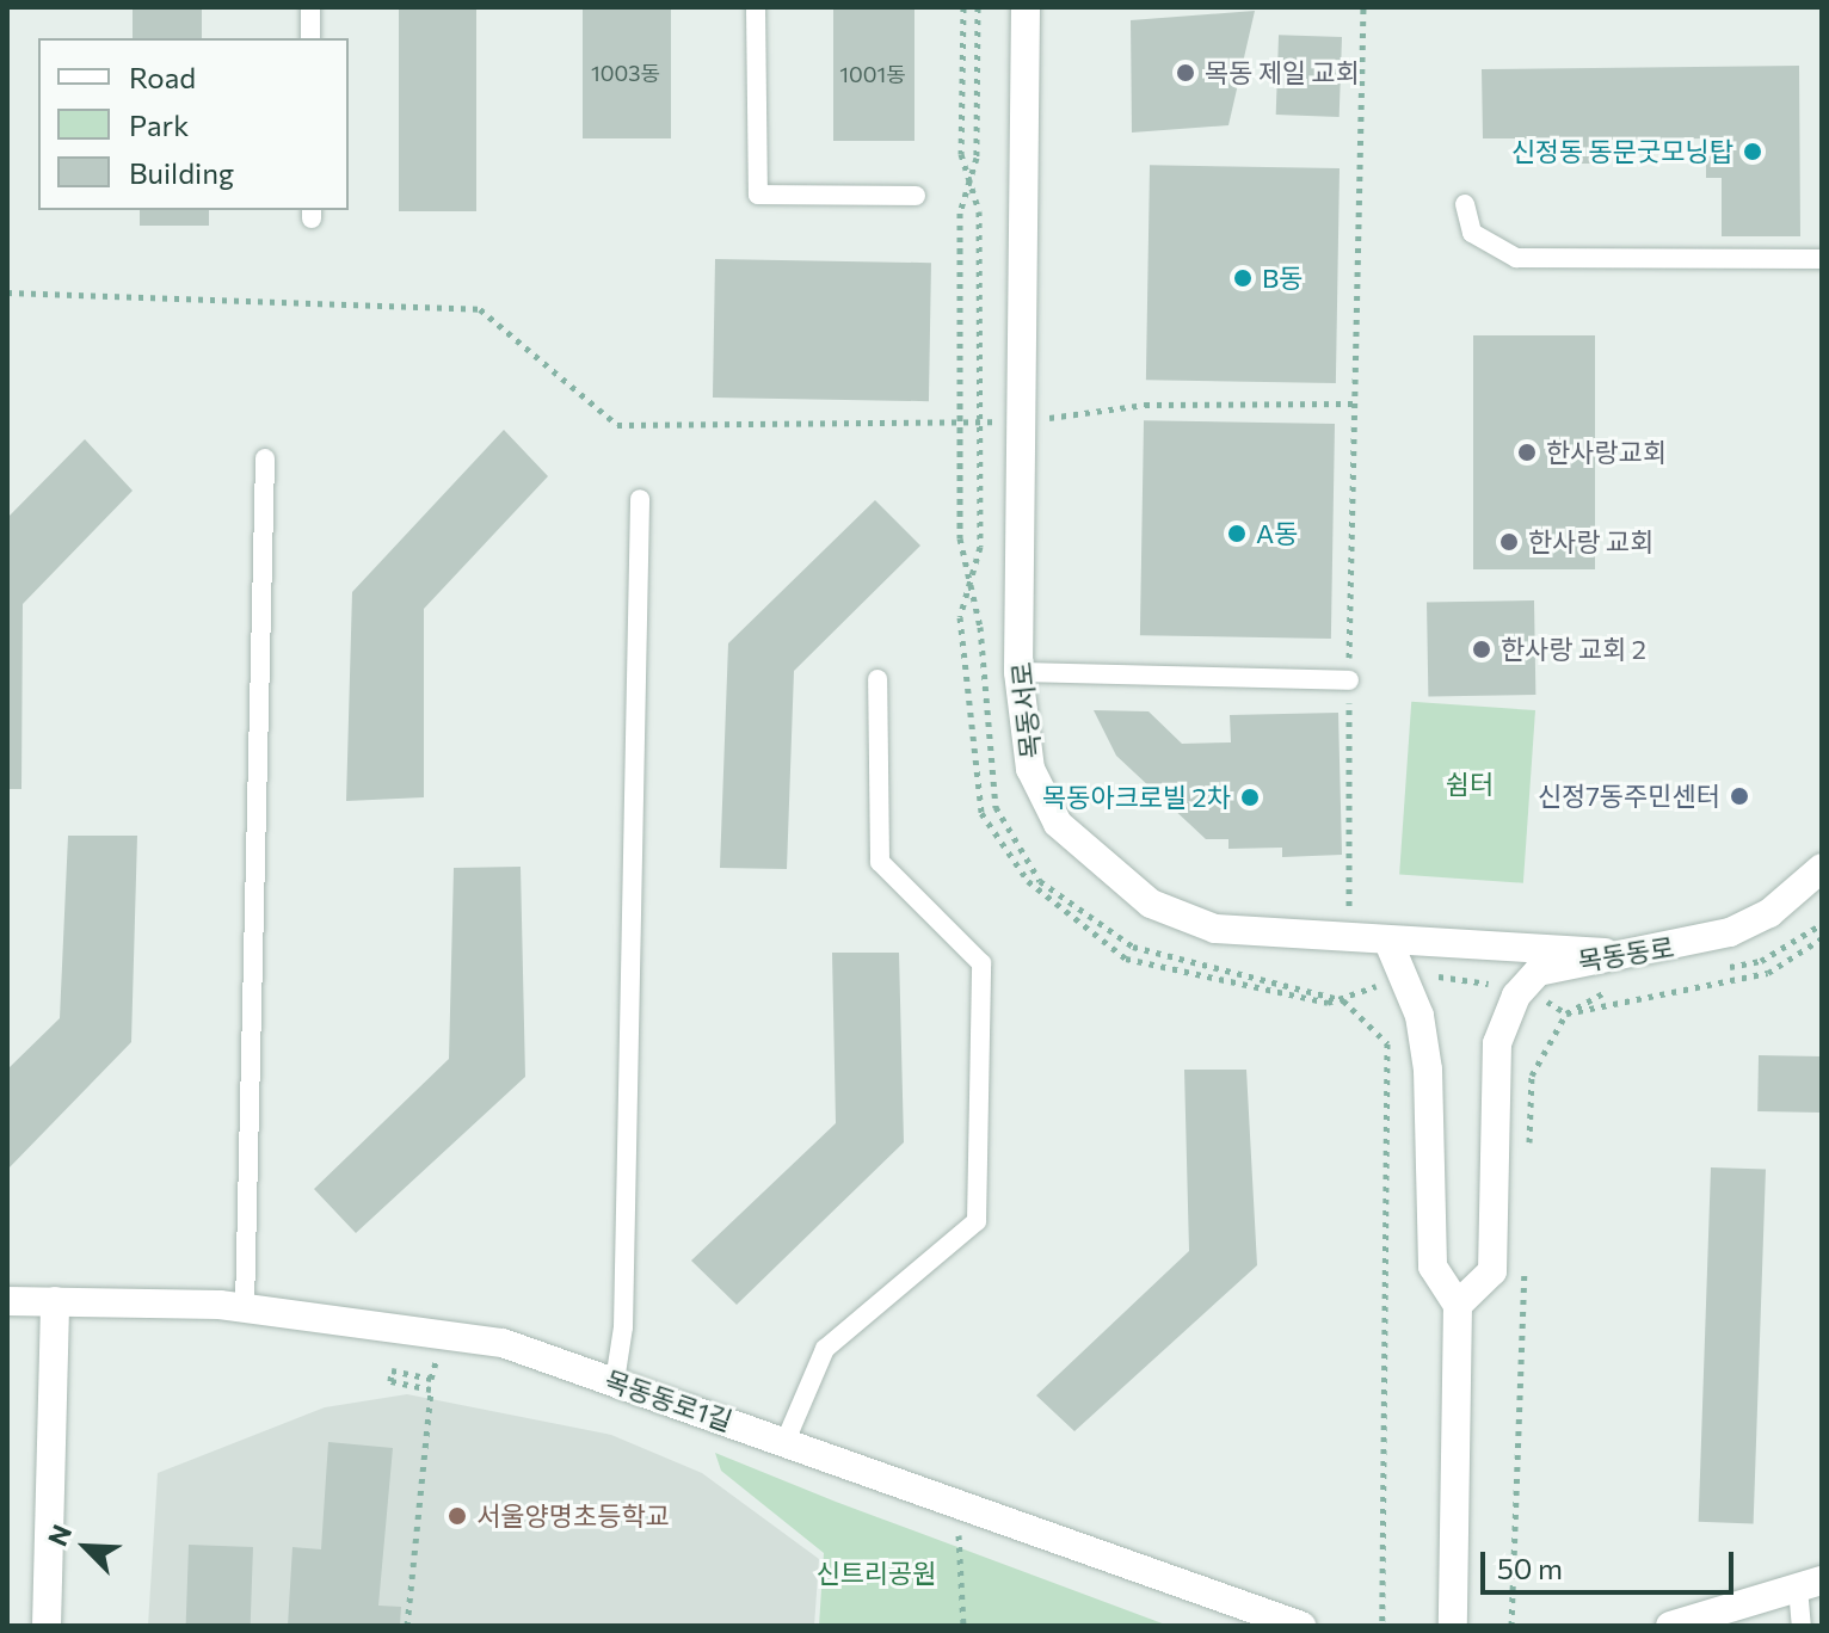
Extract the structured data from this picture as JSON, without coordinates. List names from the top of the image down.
{
  "streets": {
    "main road": ["목동서로", "목동동로", "목동동로1길"]
  },
  "crossings": [
    ["목동서로", "목동동로"]
  ],
  "parks": ["쉼터", "신트리공원"],
  "places": [
    "목동 제일 교회",
    "신정동 동문굿모닝탑",
    "B동",
    "한사랑교회",
    "A동",
    "한사랑 교회",
    "한사랑 교회 2",
    "신정7동주민센터",
    "목동아크로빌 2차",
    "서울양명초등학교"
  ],
  "house_numbers": ["1003동", "1001동"],
  "legend": ["Road", "Park", "Building"],
  "scale_bar": "50 m",
  "north": "top left"
}
